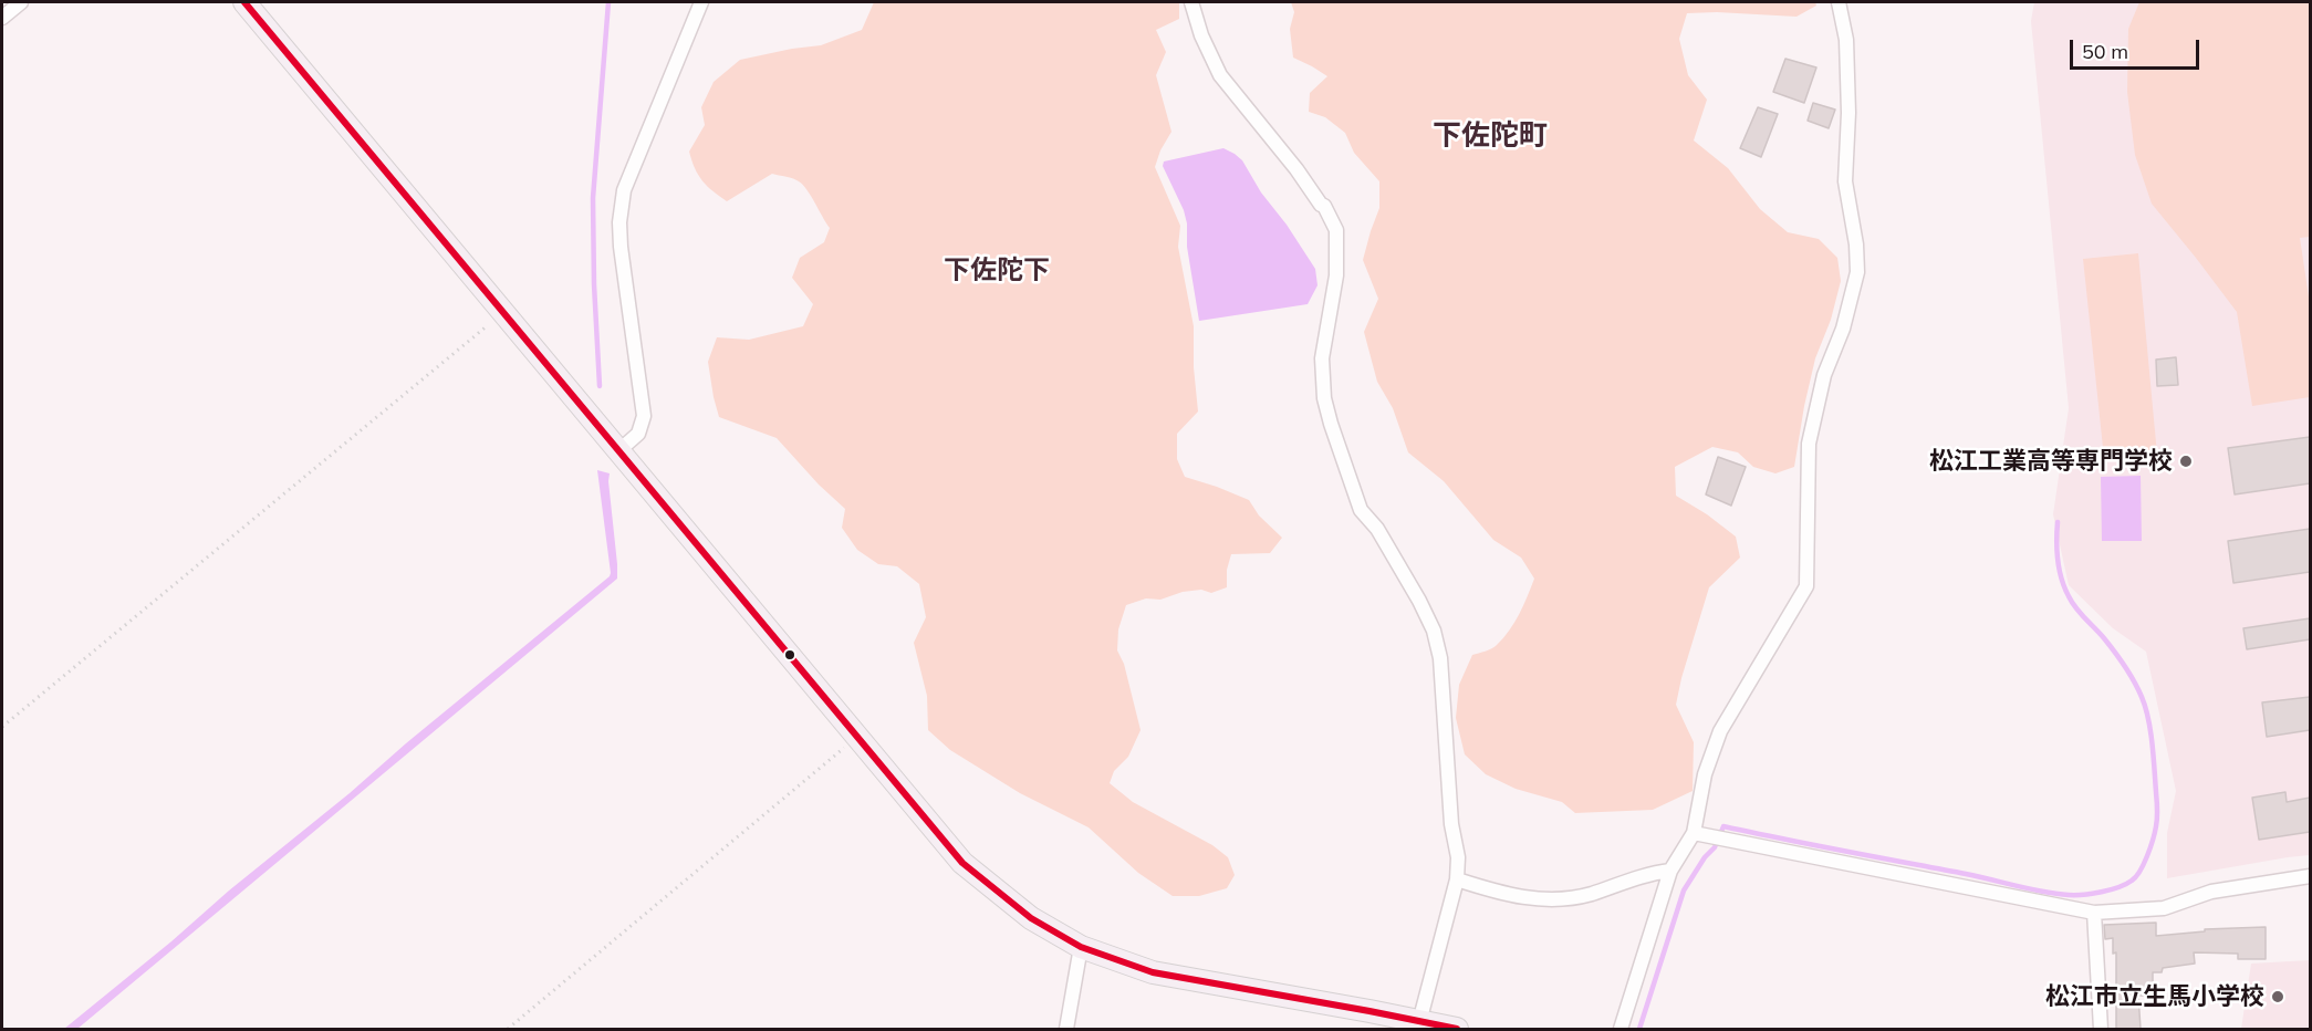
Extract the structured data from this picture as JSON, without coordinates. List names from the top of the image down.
{
  "districts": ["下佐陀町", "下佐陀下"],
  "places": ["松江工業高等専門学校", "松江市立生馬小学校"],
  "scale_bar": "50 m"
}
